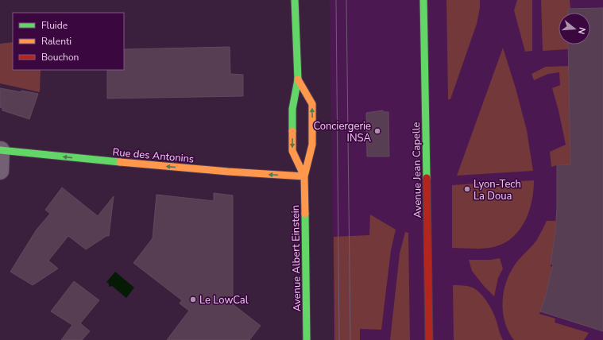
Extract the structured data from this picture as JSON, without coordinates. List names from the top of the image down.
{
  "streets": {
    "street": ["Rue des Antonins", "Avenue Jean Capelle", "Avenue Albert Einstein"]
  },
  "crossings": [
    ["Rue des Antonins", "Avenue Albert Einstein"]
  ],
  "one_way": ["Rue des Antonins"],
  "places": ["Conciergerie INSA", "Lyon-Tech La Doua", "Le LowCal"],
  "legend": ["Fluide", "Ralenti", "Bouchon"],
  "north": "right"
}
